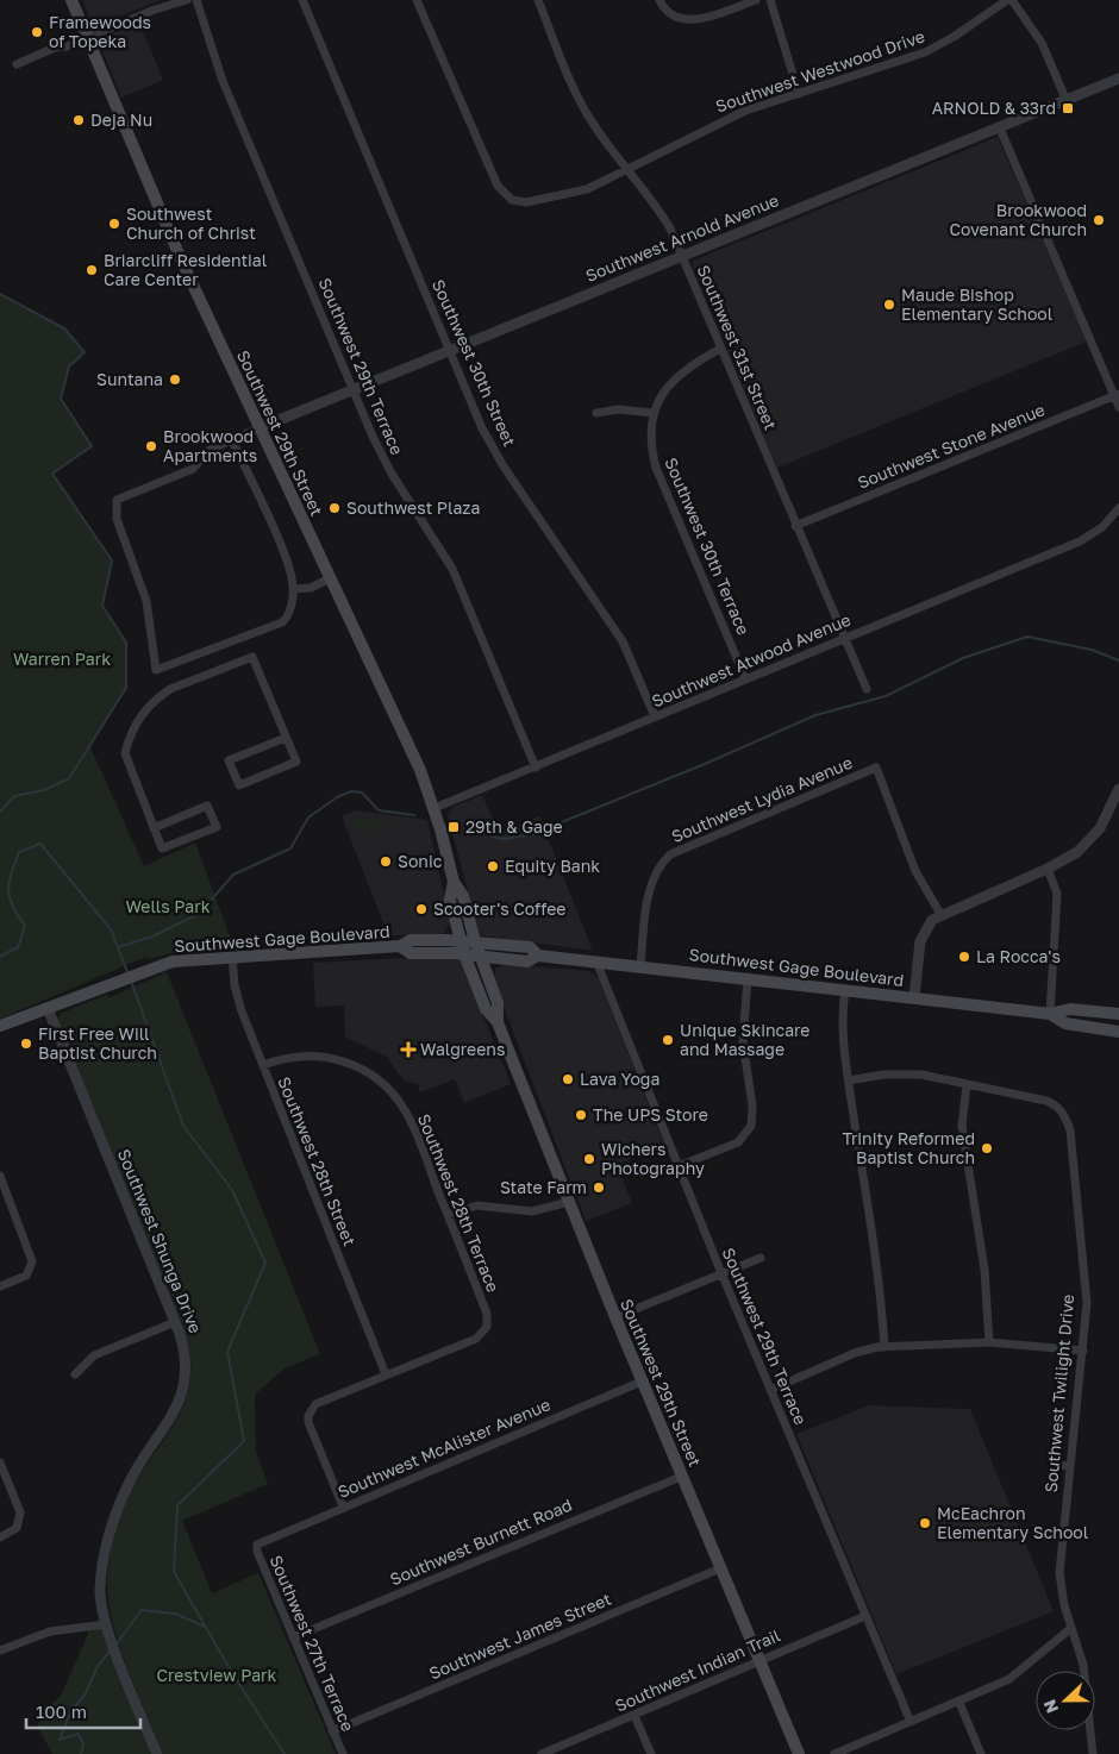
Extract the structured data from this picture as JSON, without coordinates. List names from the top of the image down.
{
  "streets": {
    "main road": ["Southwest 29th Street", "Southwest Gage Boulevard"],
    "street": [
      "Southwest Westwood Drive",
      "Southwest Arnold Avenue",
      "Southwest 31st Street",
      "Southwest 30th Street",
      "Southwest 29th Terrace",
      "Southwest Stone Avenue",
      "Southwest 30th Terrace",
      "Southwest Atwood Avenue",
      "Southwest Lydia Avenue",
      "Southwest 28th Street",
      "Southwest 28th Terrace",
      "Southwest Shunga Drive",
      "Southwest Twilight Drive",
      "Southwest McAlister Avenue",
      "Southwest Burnett Road",
      "Southwest James Street",
      "Southwest 27th Terrace",
      "Southwest Indian Trail"
    ]
  },
  "crossings": [
    ["Southwest Westwood Drive", "Southwest 31st Street"],
    ["Southwest Arnold Avenue", "Southwest 31st Street"],
    ["Southwest Arnold Avenue", "Southwest 30th Street"],
    ["Southwest Arnold Avenue", "Southwest 29th Terrace"],
    ["Southwest Arnold Avenue", "Southwest 29th Street"],
    ["Southwest 31st Street", "Southwest Stone Avenue"],
    ["Southwest 31st Street", "Southwest 30th Terrace"],
    ["Southwest 31st Street", "Southwest Atwood Avenue"],
    ["Southwest 30th Street", "Southwest Atwood Avenue"],
    ["Southwest 29th Terrace", "Southwest Atwood Avenue"],
    ["Southwest 29th Terrace", "Southwest Gage Boulevard"],
    ["Southwest 29th Terrace", "Southwest Indian Trail"],
    ["Southwest 29th Street", "Southwest Atwood Avenue"],
    ["Southwest 29th Street", "Southwest Gage Boulevard"],
    ["Southwest 29th Street", "Southwest McAlister Avenue"],
    ["Southwest 29th Street", "Southwest Burnett Road"],
    ["Southwest 29th Street", "Southwest James Street"],
    ["Southwest 29th Street", "Southwest Indian Trail"],
    ["Southwest 30th Terrace", "Southwest Atwood Avenue"],
    ["Southwest Lydia Avenue", "Southwest Gage Boulevard"],
    ["Southwest Gage Boulevard", "Southwest 28th Street"],
    ["Southwest Gage Boulevard", "Southwest Shunga Drive"],
    ["Southwest 28th Street", "Southwest 28th Terrace"],
    ["Southwest McAlister Avenue", "Southwest 27th Terrace"],
    ["Southwest Burnett Road", "Southwest 27th Terrace"],
    ["Southwest James Street", "Southwest 27th Terrace"]
  ],
  "parks": ["Warren Park", "Wells Park", "Crestview Park"],
  "places": {
    "other": [
      "Framewoods of Topeka",
      "Deja Nu",
      "Brookwood Covenant Church",
      "Southwest Church of Christ",
      "Briarcliff Residential Care Center",
      "Maude Bishop Elementary School",
      "Suntana",
      "Brookwood Apartments",
      "Southwest Plaza",
      "Sonic",
      "Equity Bank",
      "Scooter's Coffee",
      "La Rocca's",
      "Unique Skincare and Massage",
      "First Free Will Baptist Church",
      "Lava Yoga",
      "The UPS Store",
      "Trinity Reformed Baptist Church",
      "Wichers Photography",
      "State Farm",
      "McEachron Elementary School"
    ],
    "transit": ["ARNOLD & 33rd", "29th & Gage"],
    "health": ["Walgreens"]
  },
  "scale_bar": "100 m",
  "north": "left"
}
